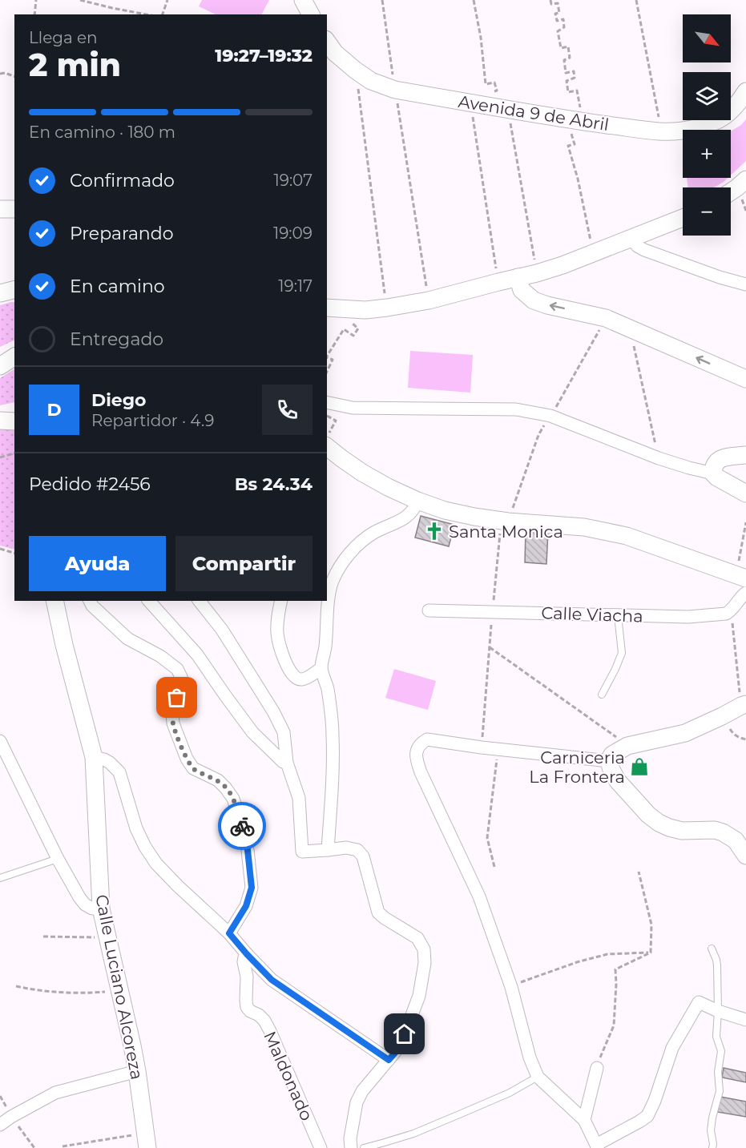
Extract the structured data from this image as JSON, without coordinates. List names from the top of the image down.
{
  "streets": {
    "main road": ["Avenida 9 de Abril", "Calle Luciano Alcoreza"],
    "street": ["Calle Viacha", "Maldonado"]
  },
  "places": {
    "church": ["Santa Monica"],
    "shop": ["Carniceria La Frontera"]
  },
  "north": "bottom right",
  "page": {
    "map_buttons": ["+", "−"],
    "heading": ["2 min", "Llega en", "19:27–19:32"],
    "panel": [
      "Diego",
      "Repartidor · 4.9",
      "Pedido #2456",
      "Bs 24.34"
    ],
    "bar": "En camino · 180 m",
    "list": [
      ["Confirmado", "19:07"],
      ["Preparando", "19:09"],
      ["En camino", "19:17"],
      "Entregado"
    ],
    "round": "D",
    "buttons": ["Ayuda", "Compartir"]
  }
}
